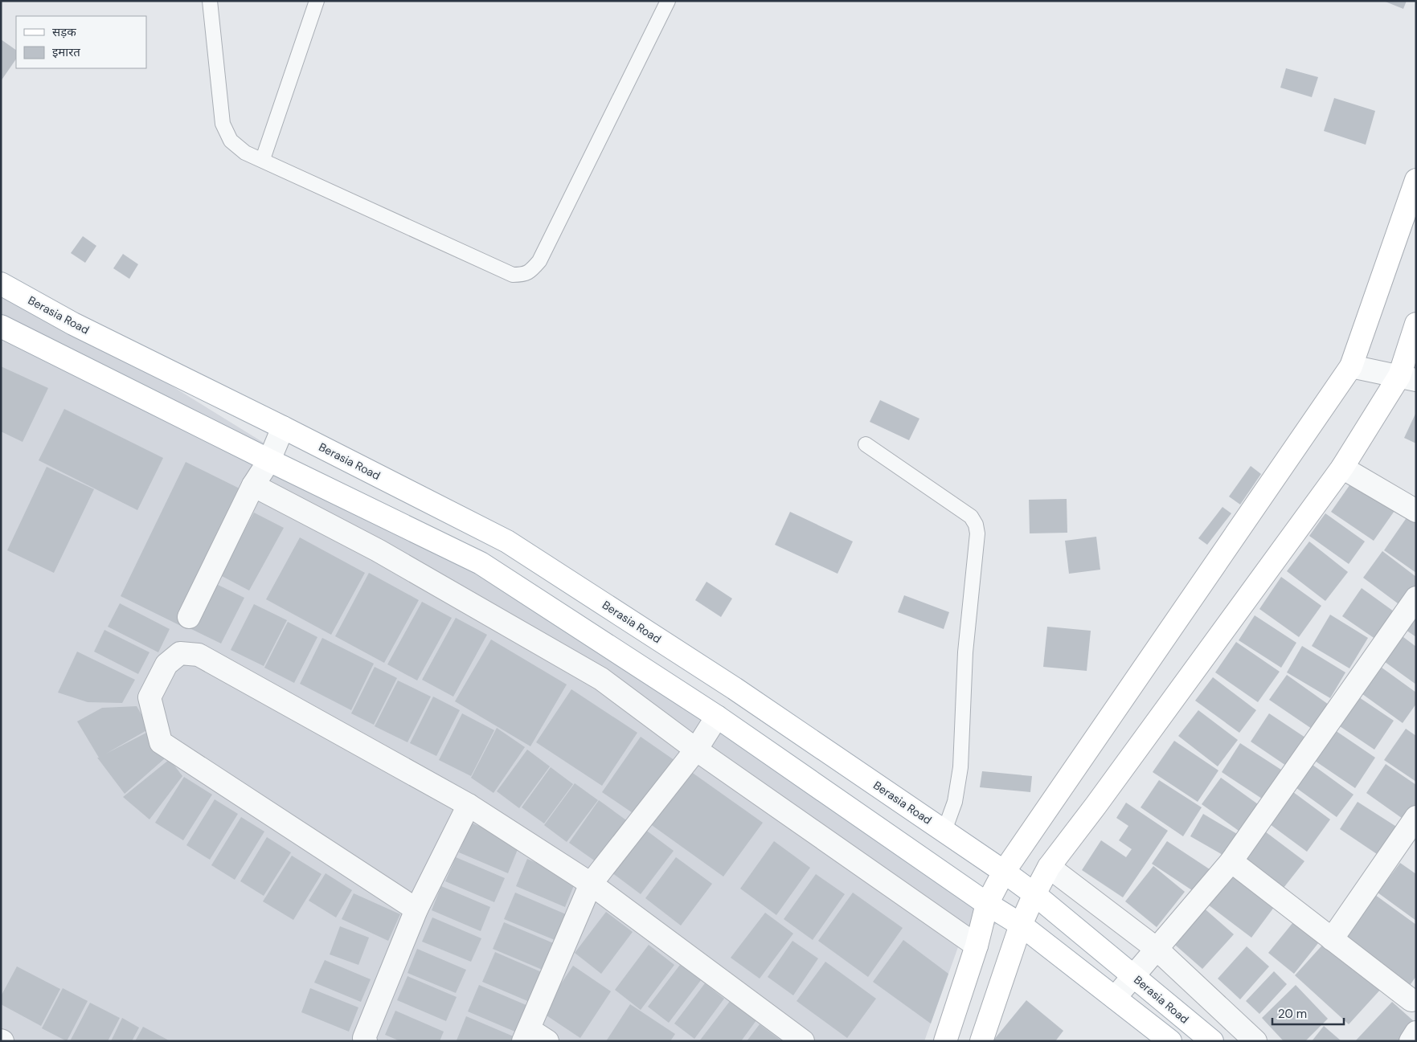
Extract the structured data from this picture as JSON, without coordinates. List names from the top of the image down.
{
  "streets": {
    "main road": ["Berasia Road"]
  },
  "legend": ["सड़क", "इमारत"],
  "scale_bar": "20 m"
}
